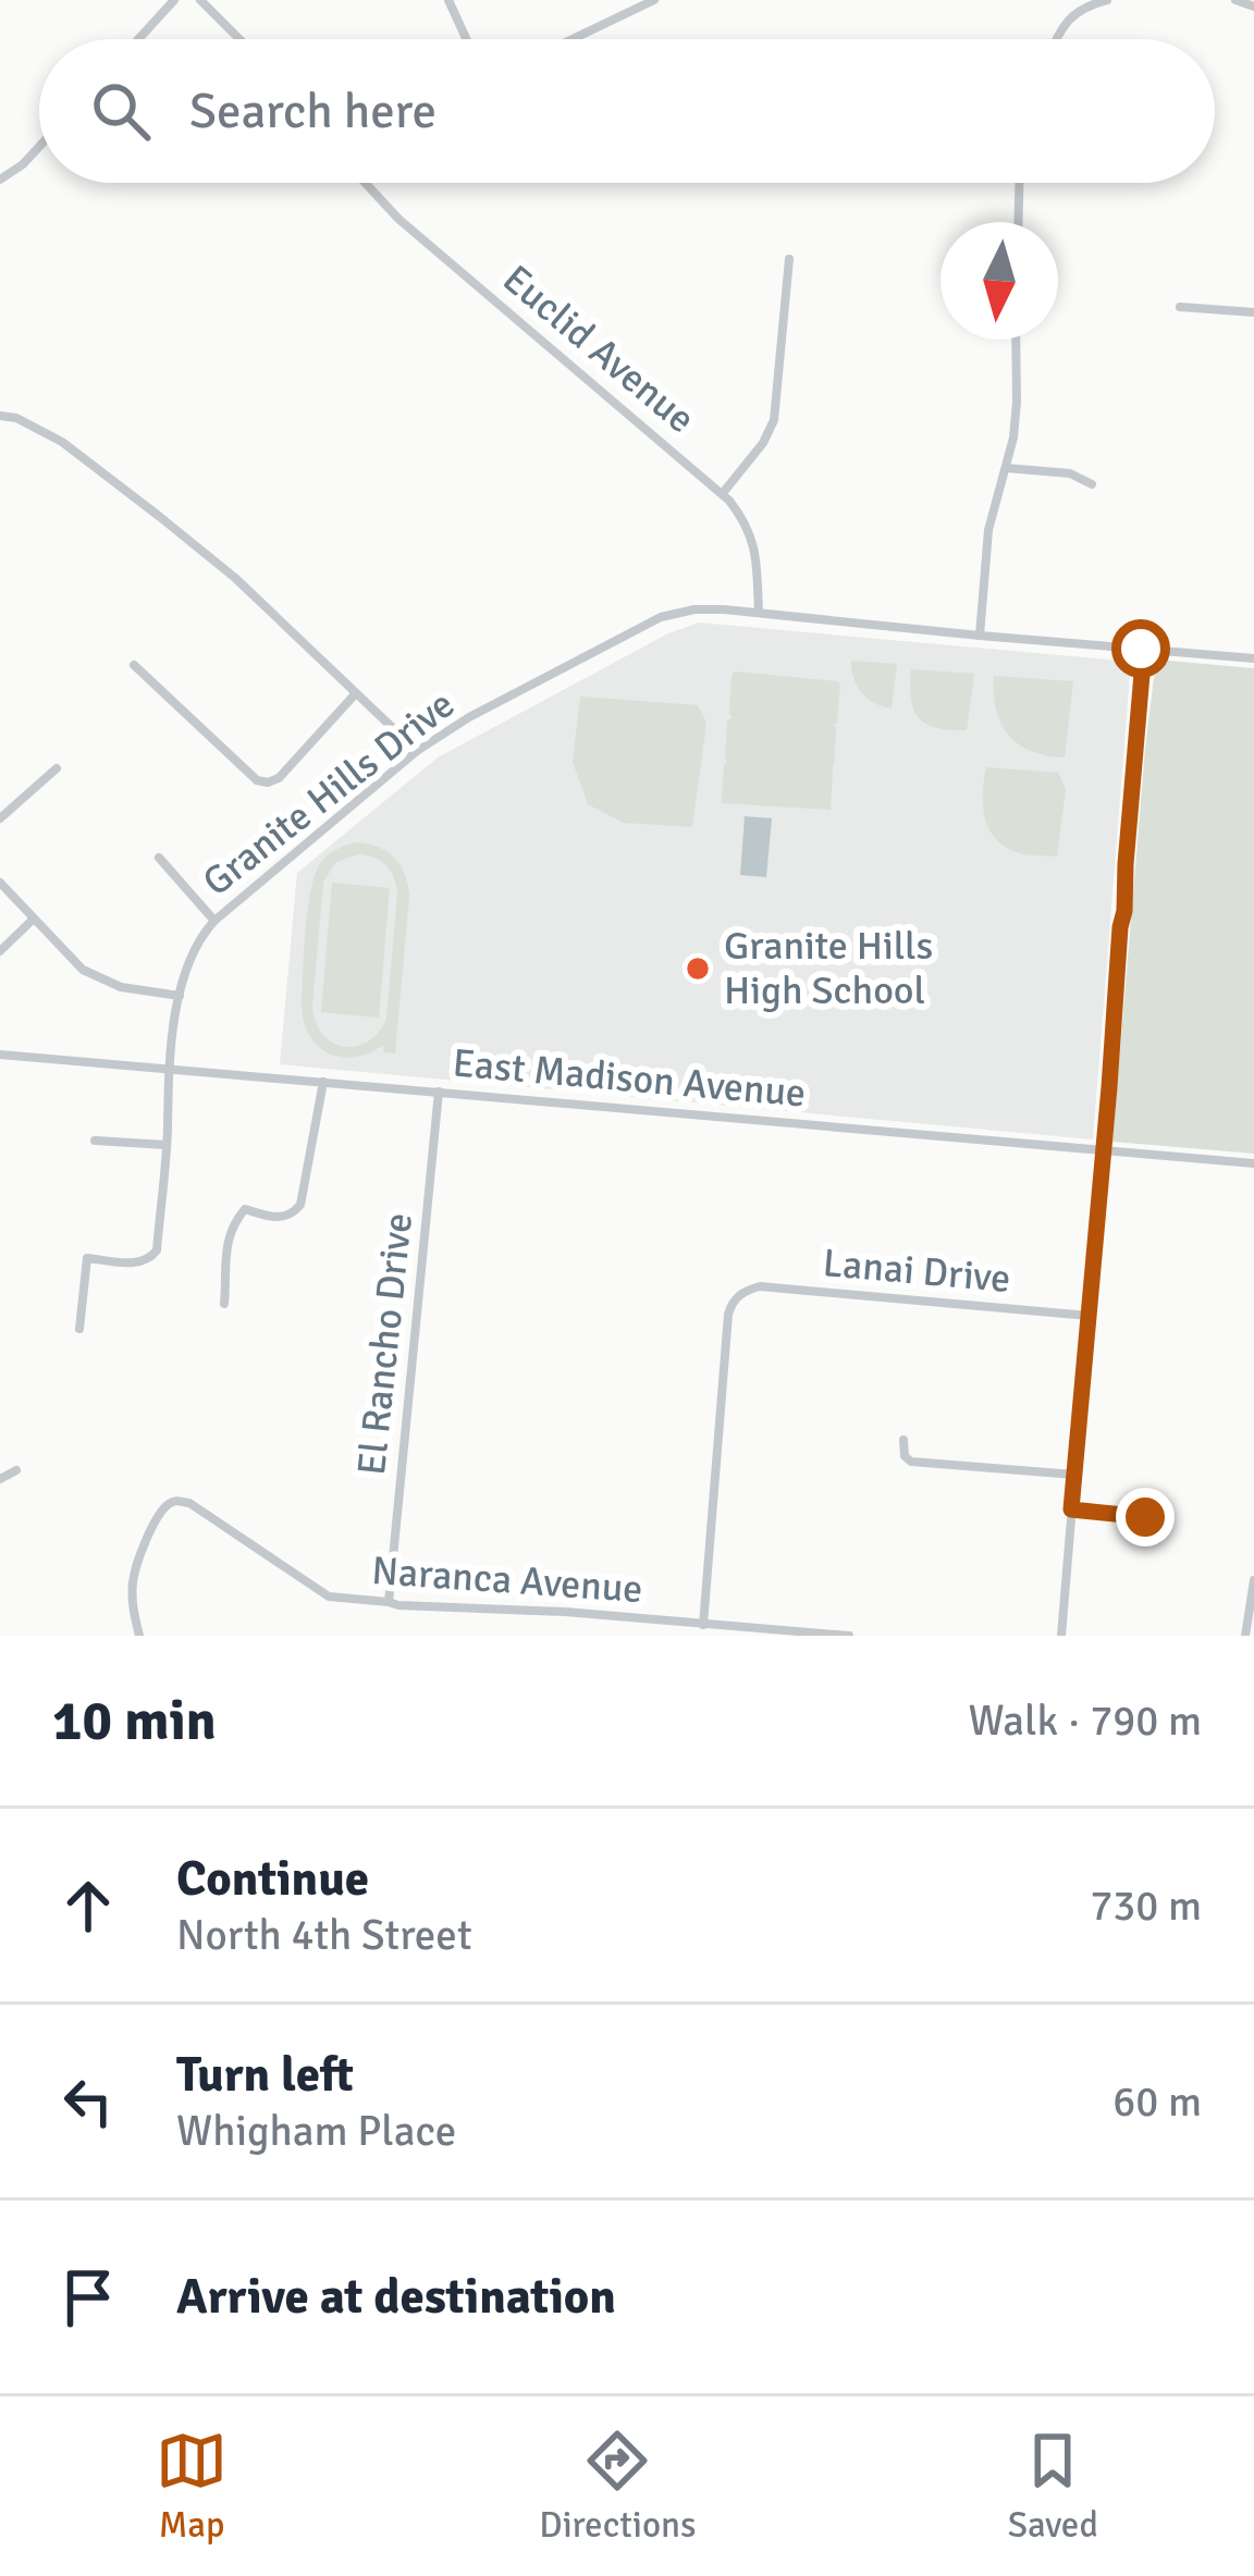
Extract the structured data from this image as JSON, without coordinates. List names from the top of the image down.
{
  "streets": {
    "street": [
      "Euclid Avenue",
      "Granite Hills Drive",
      "East Madison Avenue",
      "Lanai Drive",
      "El Rancho Drive",
      "Naranca Avenue"
    ]
  },
  "crossings": [
    ["Euclid Avenue", "Granite Hills Drive"],
    ["Granite Hills Drive", "East Madison Avenue"],
    ["East Madison Avenue", "El Rancho Drive"],
    ["Lanai Drive", "Naranca Avenue"],
    ["El Rancho Drive", "Naranca Avenue"]
  ],
  "places": ["Granite Hills High School"],
  "north": "bottom",
  "page": {
    "search": "Search here",
    "heading": ["10 min", "Walk · 790 m"],
    "list": [
      ["Continue", "North 4th Street", "730 m"],
      ["Turn left", "Whigham Place", "60 m"],
      "Arrive at destination"
    ],
    "nav": ["Map", "Directions", "Saved"]
  }
}
